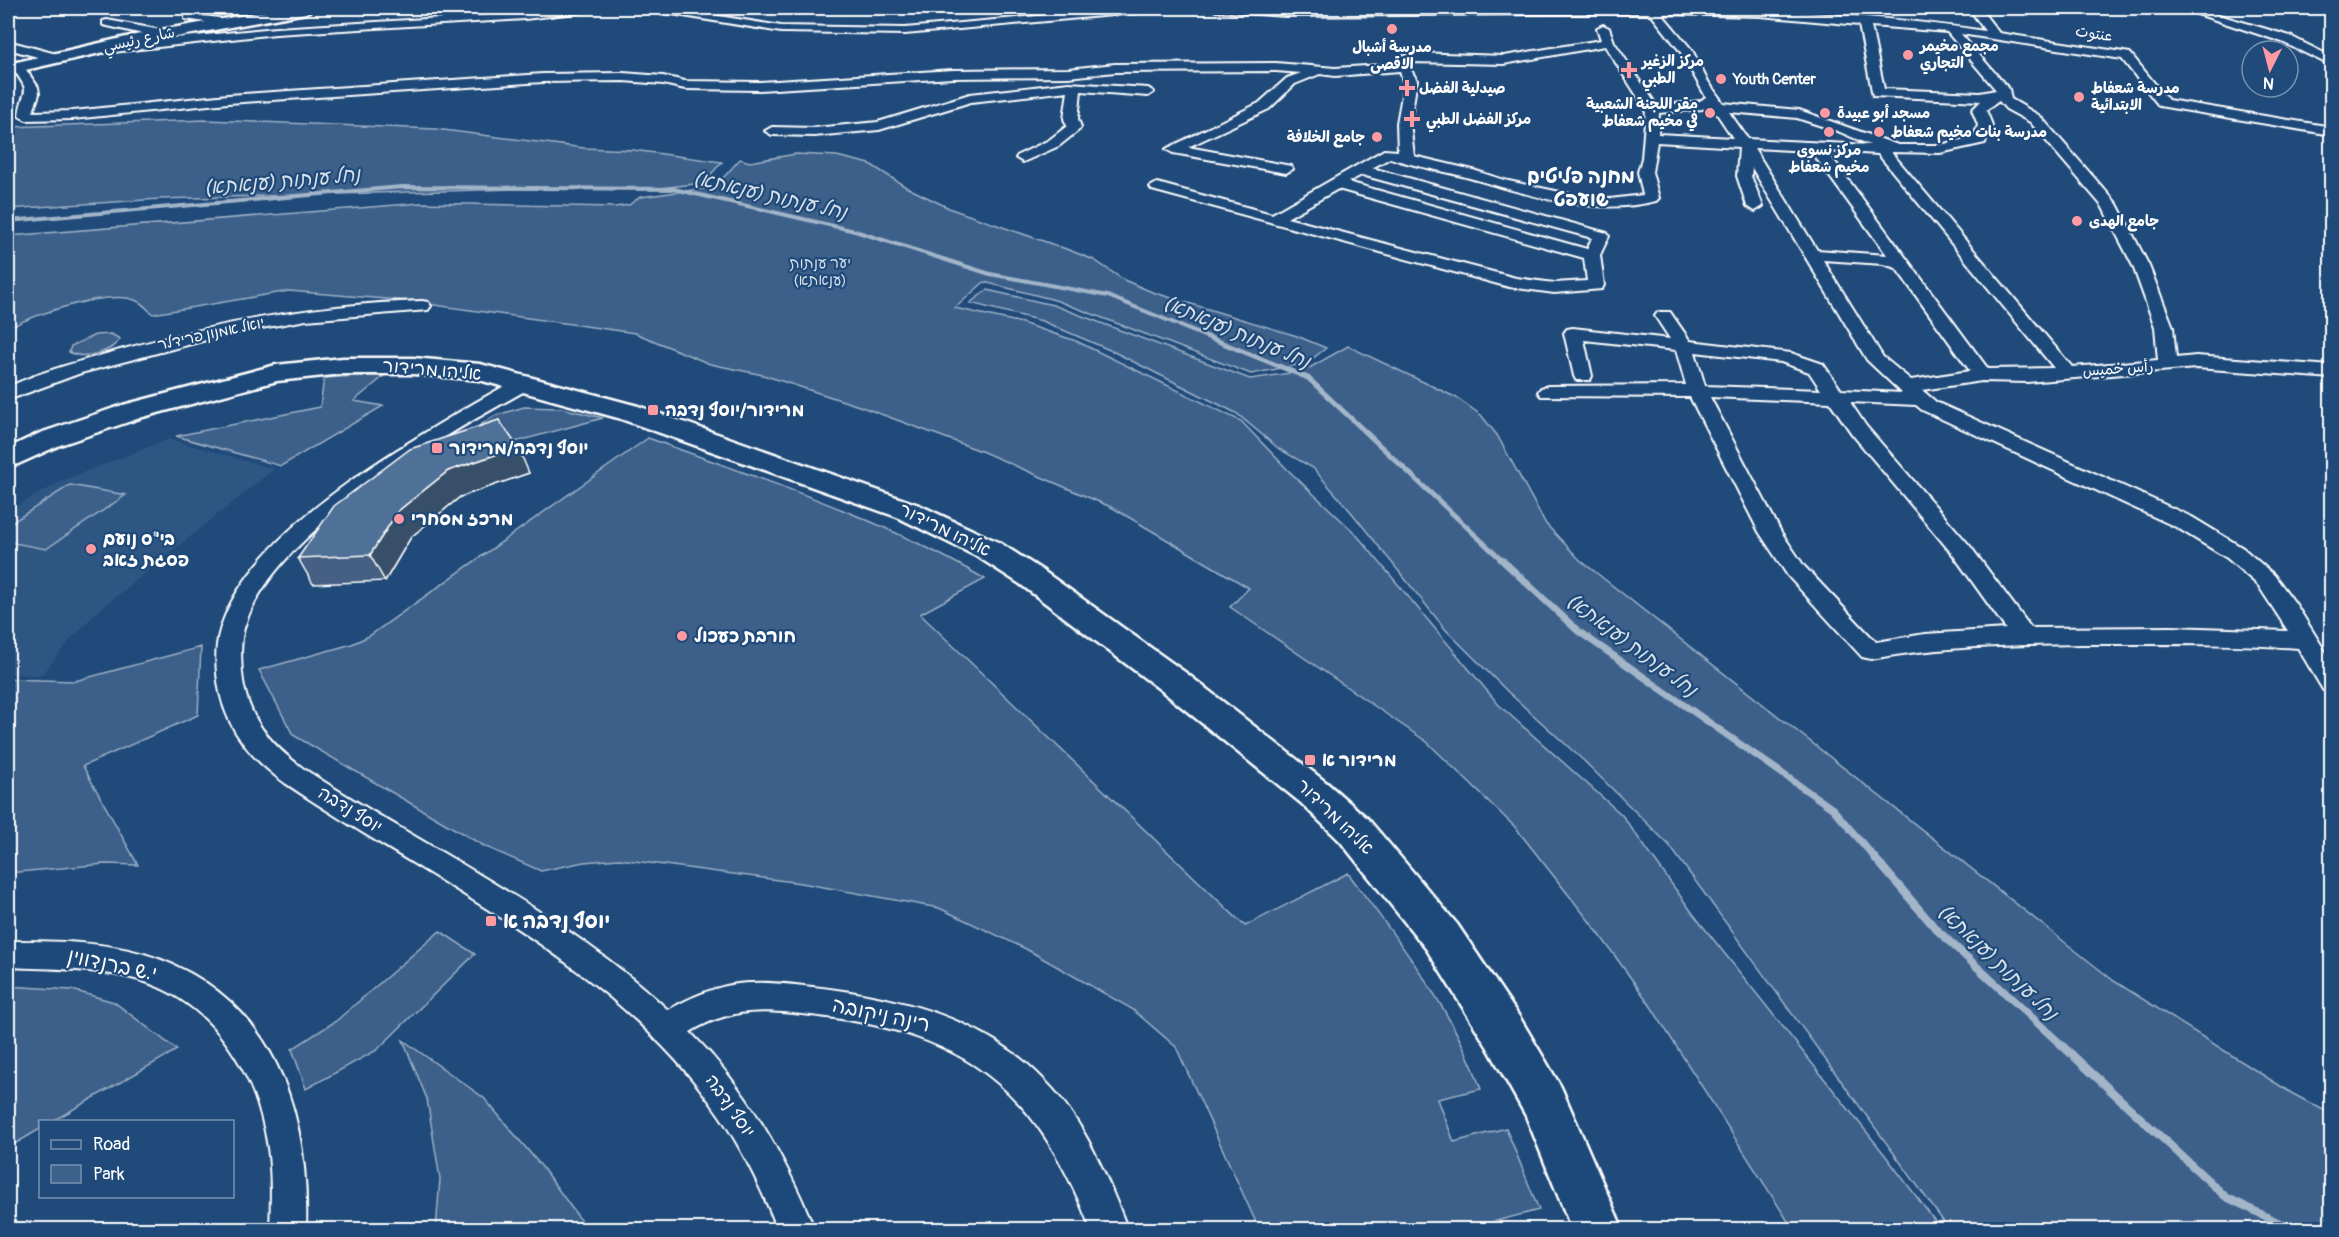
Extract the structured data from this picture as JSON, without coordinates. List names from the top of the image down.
{
  "streets": {
    "street": [
      "عنتوت",
      "شارع رئيسي",
      "יואל אמנון פרידלר",
      "رأس خميس",
      "אליהו מרידור",
      "יוסף נדבה",
      "י.ש ברנדווין",
      "רינה ניקובה"
    ]
  },
  "crossings": [
    ["אליהו מרידור", "יוסף נדבה"],
    ["יוסף נדבה", "רינה ניקובה"]
  ],
  "districts": ["מחנה פליטים שועפט"],
  "water": ["נחל ענתות (ענאתא)"],
  "parks": ["יער ענתות (ענאתא)"],
  "places": {
    "other": [
      "مدرسة أشبال الاقصى",
      "مجمع مخيمر التجاري",
      "Youth Center",
      "مدرسة شعفاط الابتدائية",
      "مقر اللجنة الشعبية في مخيم شعفاط",
      "مسجد أبو عبيدة",
      "مركز نسوي مخيم شعفاط",
      "مدرسة بنات مخيم شعفاط",
      "جامع الخلافة",
      "جامع الهدى",
      "מרכז מסחרי",
      "בי\"ס נועם פסגת זאב",
      "חורבת כעכול"
    ],
    "health": ["مركز الزغير الطبي", "صيدلية الفضل", "مركز الفضل الطبي"],
    "transit": [
      "מרידור/יוסף נדבה",
      "יוסף נדבה/מרידור",
      "מרידור א",
      "יוסף נדבה א"
    ]
  },
  "legend": ["Road", "Park"],
  "north": "bottom"
}
